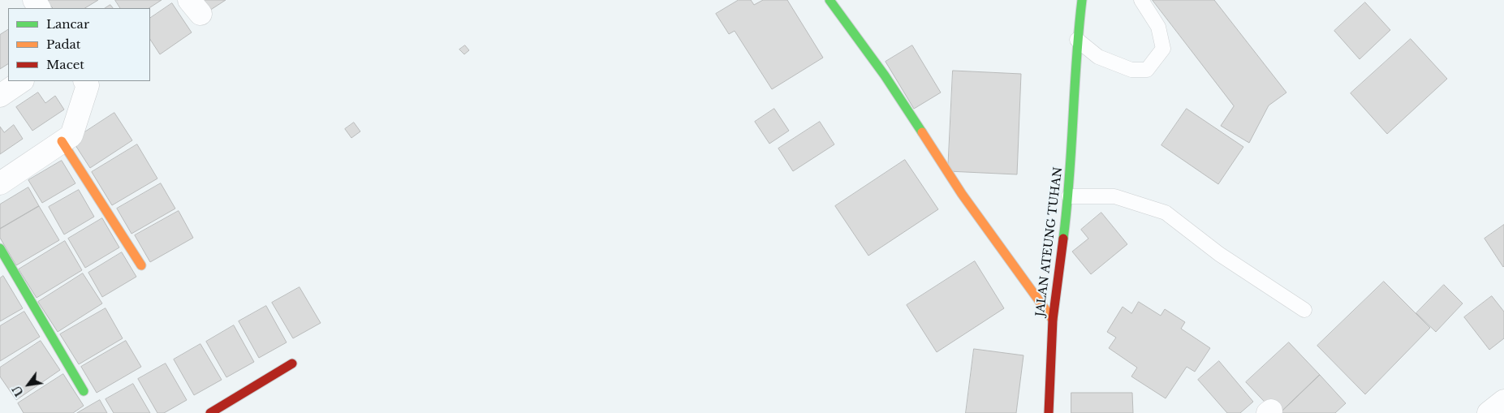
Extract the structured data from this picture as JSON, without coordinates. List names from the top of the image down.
{
  "streets": {
    "street": ["JALAN ATEUNG TUHAN"]
  },
  "legend": ["Lancar", "Padat", "Macet"],
  "north": "bottom left"
}
